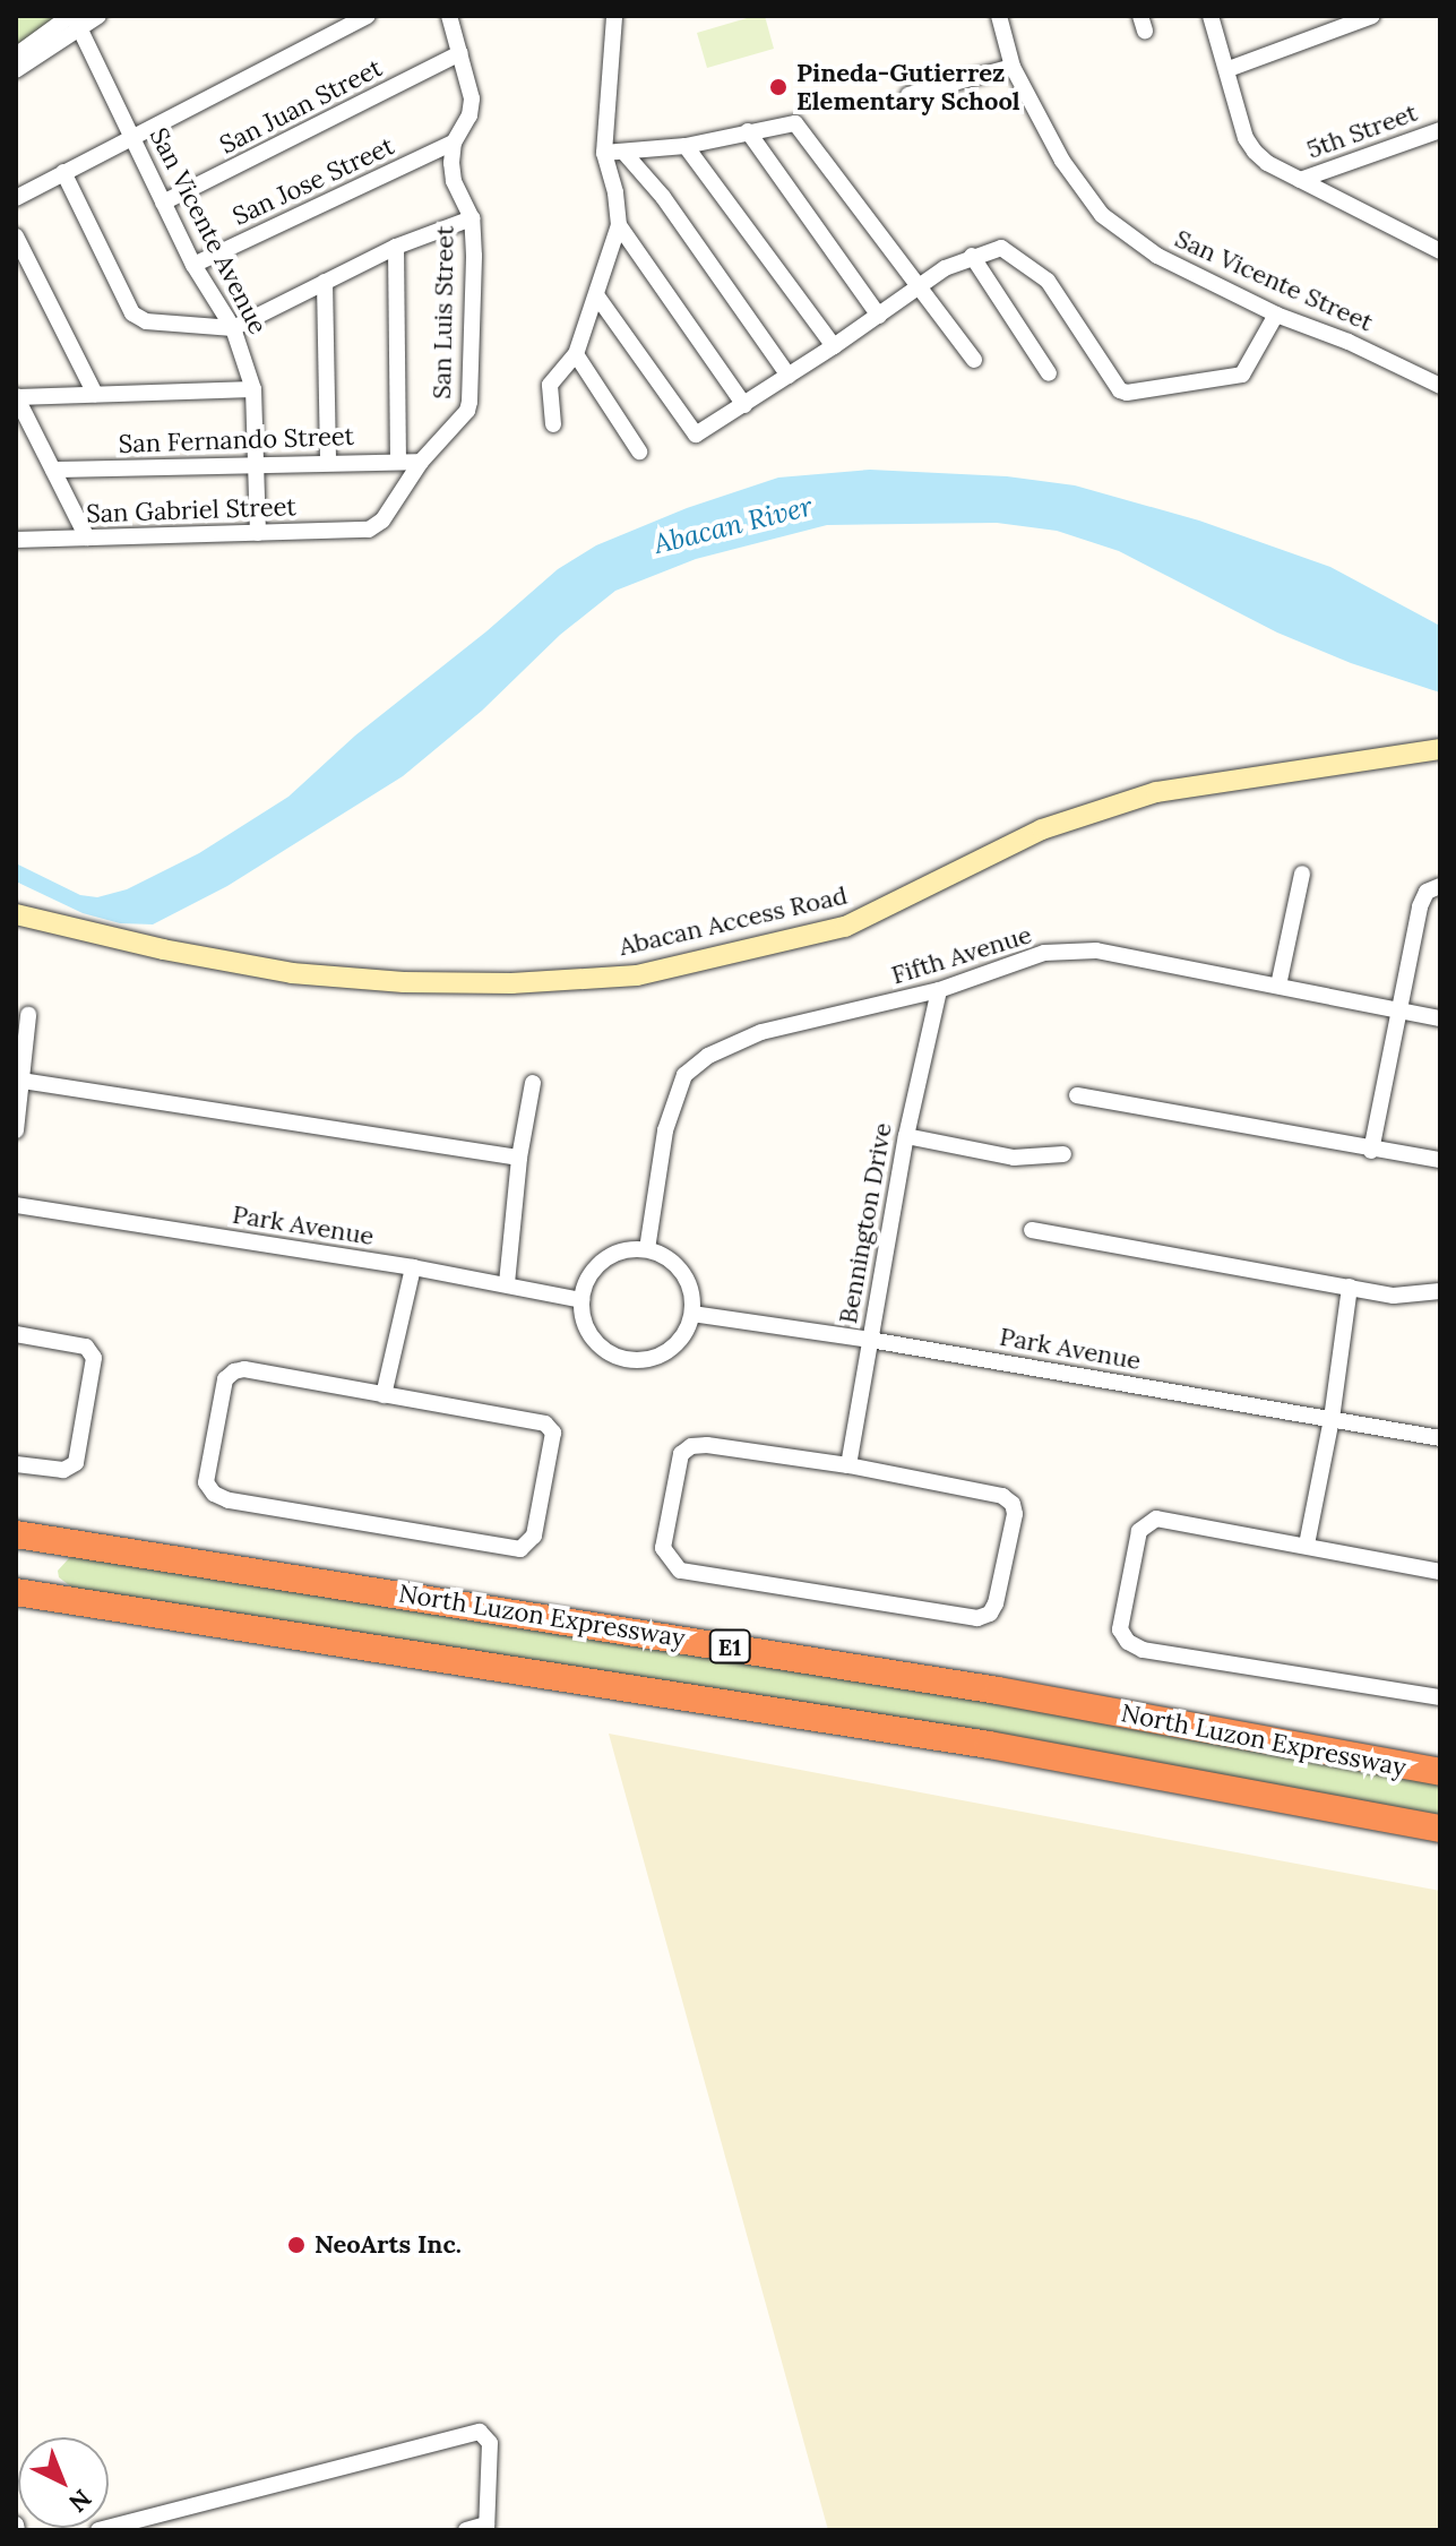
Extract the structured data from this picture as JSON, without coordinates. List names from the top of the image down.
{
  "streets": {
    "highway": ["North Luzon Expressway", "E1"],
    "street": [
      "San Juan Street",
      "5th Street",
      "San Jose Street",
      "San Vicente Avenue",
      "San Vicente Street",
      "San Luis Street",
      "San Fernando Street",
      "San Gabriel Street",
      "Abacan Access Road",
      "Fifth Avenue",
      "Bennington Drive",
      "Park Avenue"
    ]
  },
  "crossings": [
    ["San Juan Street", "San Vicente Avenue"],
    ["San Juan Street", "San Luis Street"],
    ["San Jose Street", "San Vicente Avenue"],
    ["San Jose Street", "San Luis Street"],
    ["San Vicente Avenue", "San Fernando Street"],
    ["San Vicente Avenue", "San Gabriel Street"],
    ["San Luis Street", "San Fernando Street"],
    ["San Luis Street", "San Gabriel Street"],
    ["Fifth Avenue", "Bennington Drive"],
    ["Fifth Avenue", "Park Avenue"],
    ["Bennington Drive", "Park Avenue"]
  ],
  "water": ["Abacan River"],
  "places": ["Pineda-Gutierrez Elementary School", "NeoArts Inc."],
  "north": "bottom right"
}
